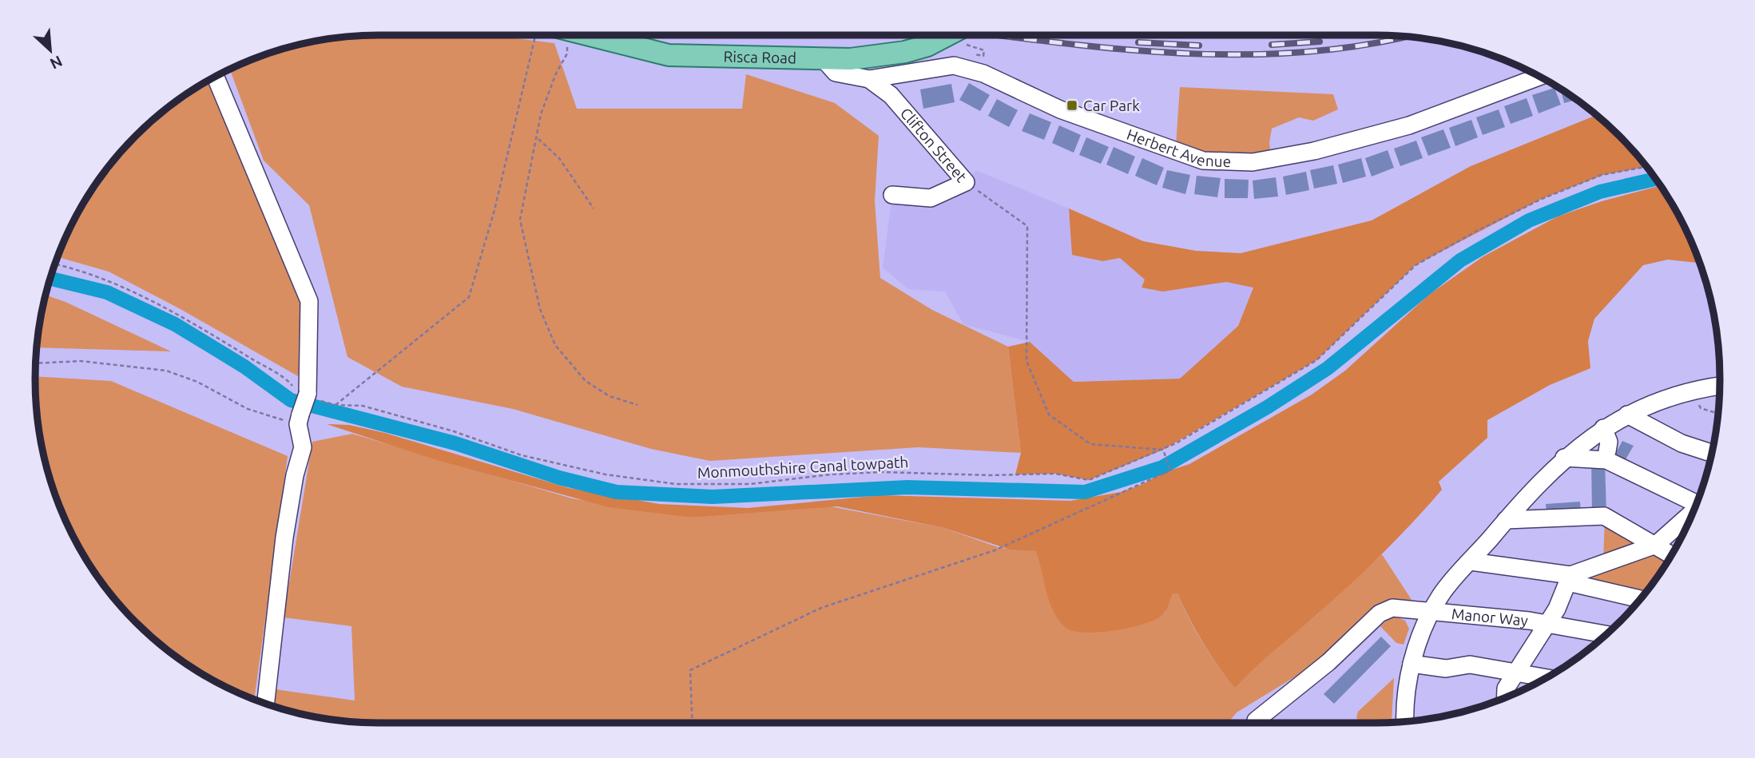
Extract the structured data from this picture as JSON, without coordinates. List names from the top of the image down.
{
  "streets": {
    "main road": ["Risca Road"],
    "street": ["Clifton Street", "Herbert Avenue", "Manor Way"],
    "path": ["Monmouthshire Canal towpath"]
  },
  "crossings": [
    ["Risca Road", "Herbert Avenue"],
    ["Clifton Street", "Herbert Avenue"]
  ],
  "places": {
    "transit": ["Car Park"]
  },
  "north": "bottom right"
}
